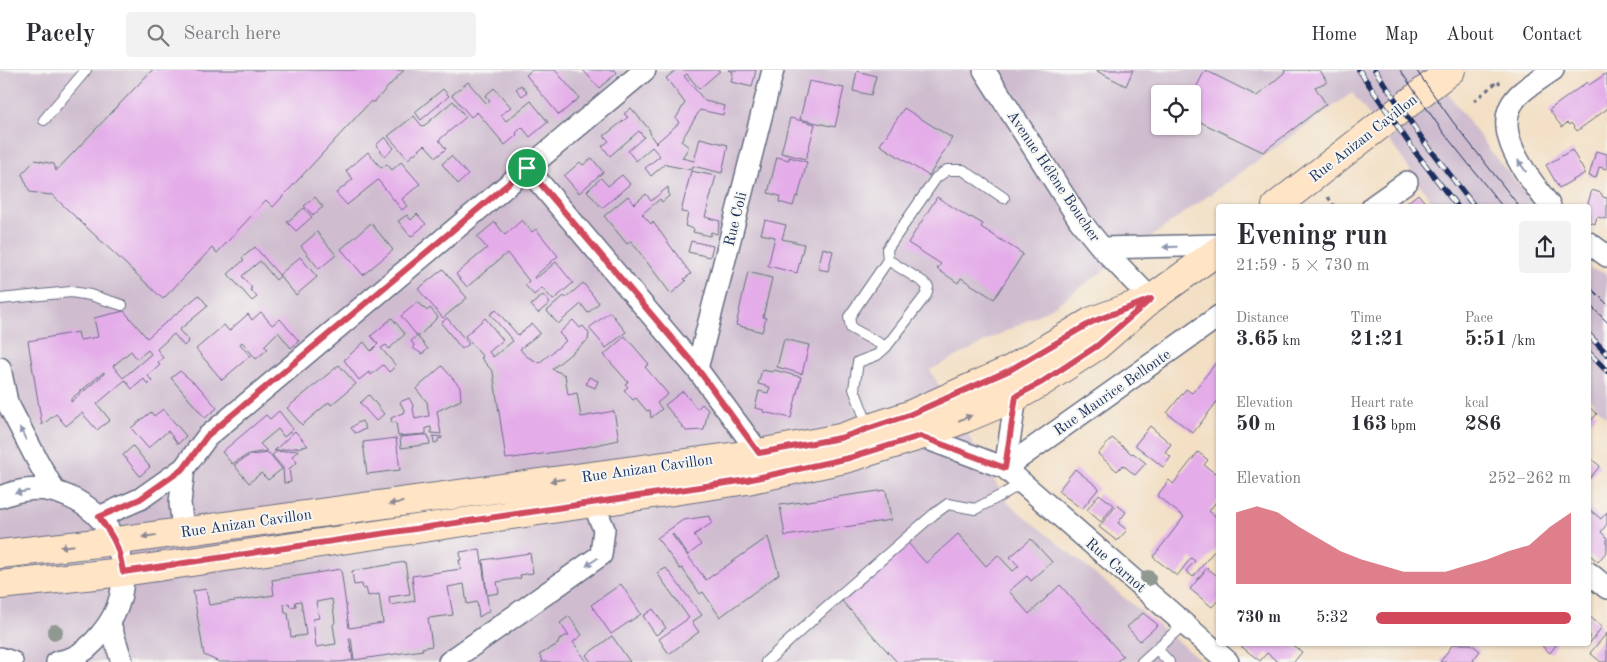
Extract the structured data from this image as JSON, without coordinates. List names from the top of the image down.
{
  "streets": {
    "main road": ["Rue Anizan Cavillon"],
    "street": [
      "Avenue Hélène Boucher",
      "Rue Coli",
      "Rue Maurice Bellonte",
      "Rue Carnot"
    ]
  },
  "crossings": [
    ["Rue Anizan Cavillon", "Avenue Hélène Boucher"],
    ["Rue Maurice Bellonte", "Rue Carnot"]
  ],
  "page": {
    "header": "Pacely",
    "search": "Search here",
    "nav": [
      "Home",
      "Map",
      "About",
      "Contact"
    ],
    "heading": ["Evening run", "21:59 · 5 × 730 m"],
    "stats": [
      ["Distance", "3.65 km"],
      ["Time", "21:21"],
      ["Pace", "5:51 /km"],
      ["Elevation", "50 m"],
      ["Heart rate", "163 bpm"],
      ["kcal", "286"]
    ],
    "chart": ["Elevation", "252–262 m"],
    "list": [
      {
        "name": "730 m",
        "note": "5:32"
      }
    ]
  }
}
